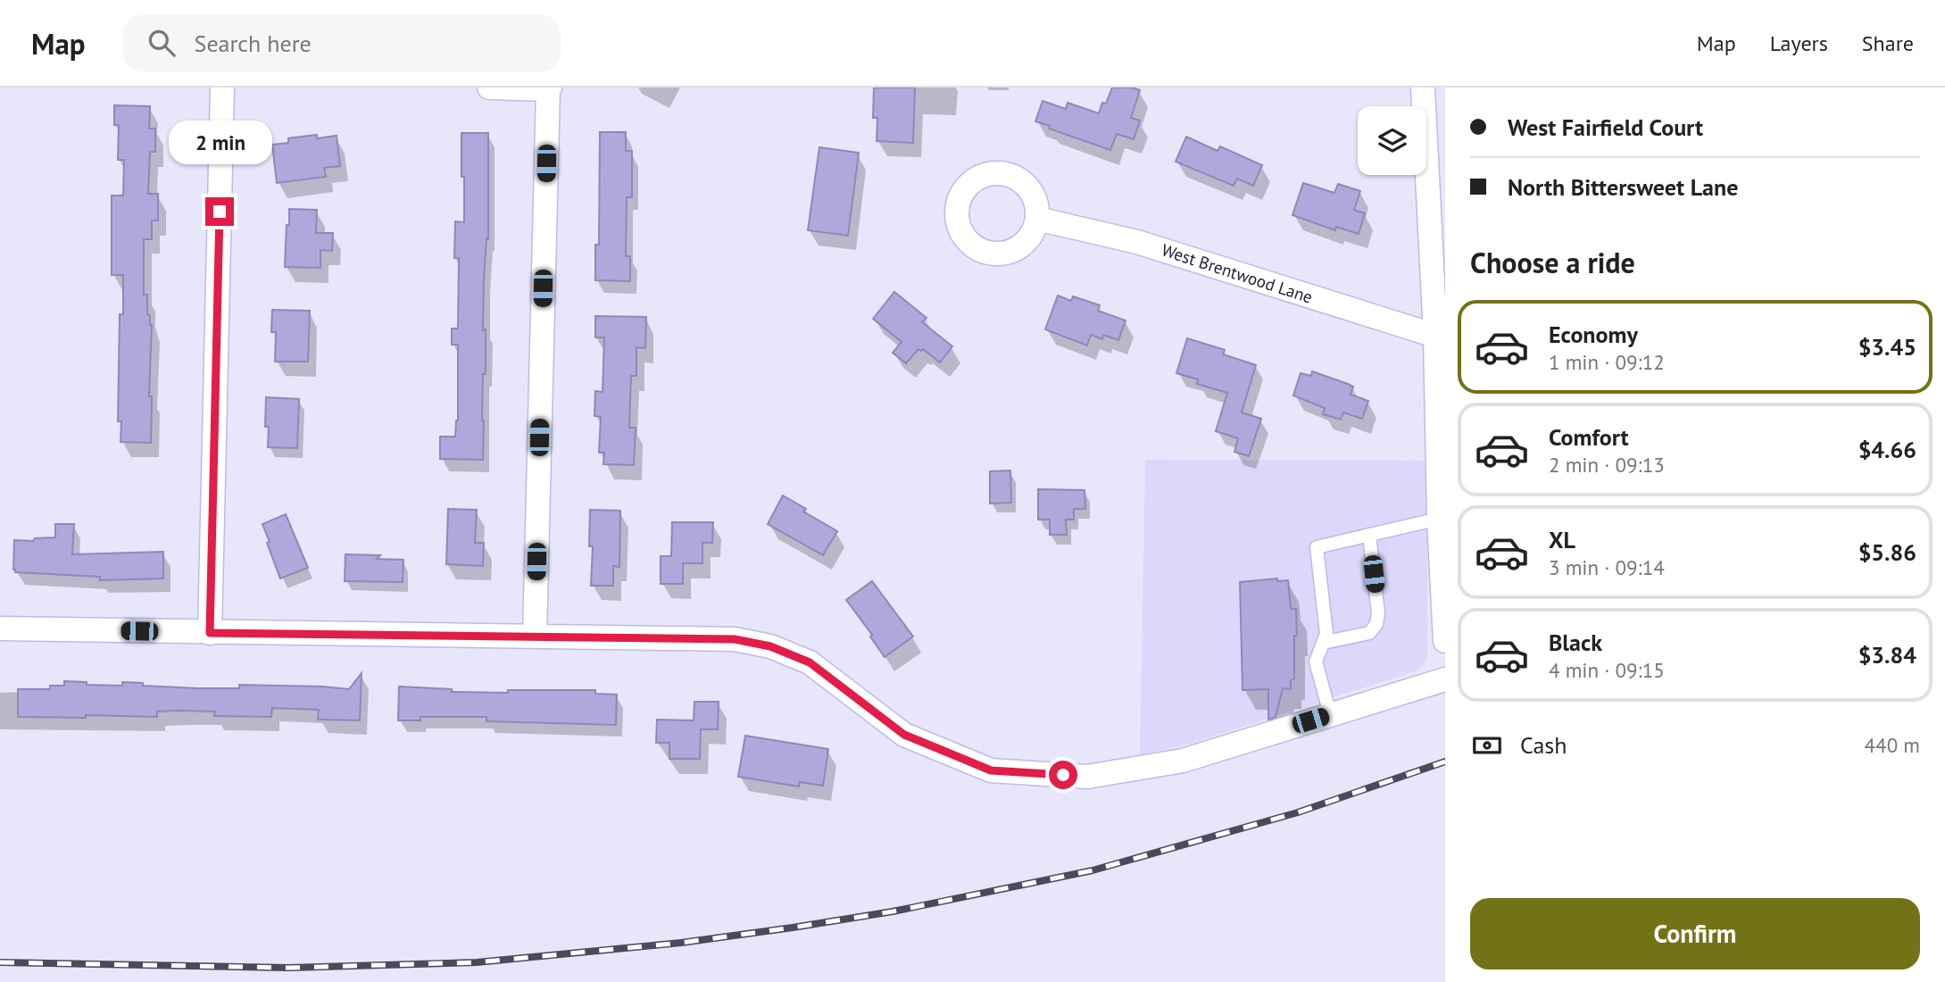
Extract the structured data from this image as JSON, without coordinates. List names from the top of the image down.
{
  "streets": {
    "street": ["West Brentwood Lane"]
  },
  "page": {
    "header": "Map",
    "search": "Search here",
    "nav": ["Map", "Layers", "Share"],
    "banner": ["West Fairfield Court", "North Bittersweet Lane"],
    "bubble": "2 min",
    "heading": "Choose a ride",
    "list": [
      {
        "name": "Economy",
        "note": "1 min · 09:12",
        "value": "$3.45"
      },
      {
        "name": "Comfort",
        "note": "2 min · 09:13",
        "value": "$4.66"
      },
      {
        "name": "XL",
        "note": "3 min · 09:14",
        "value": "$5.86"
      },
      {
        "name": "Black",
        "note": "4 min · 09:15",
        "value": "$3.84"
      }
    ],
    "pay": ["Cash", "440 m"],
    "buttons": "Confirm"
  }
}
